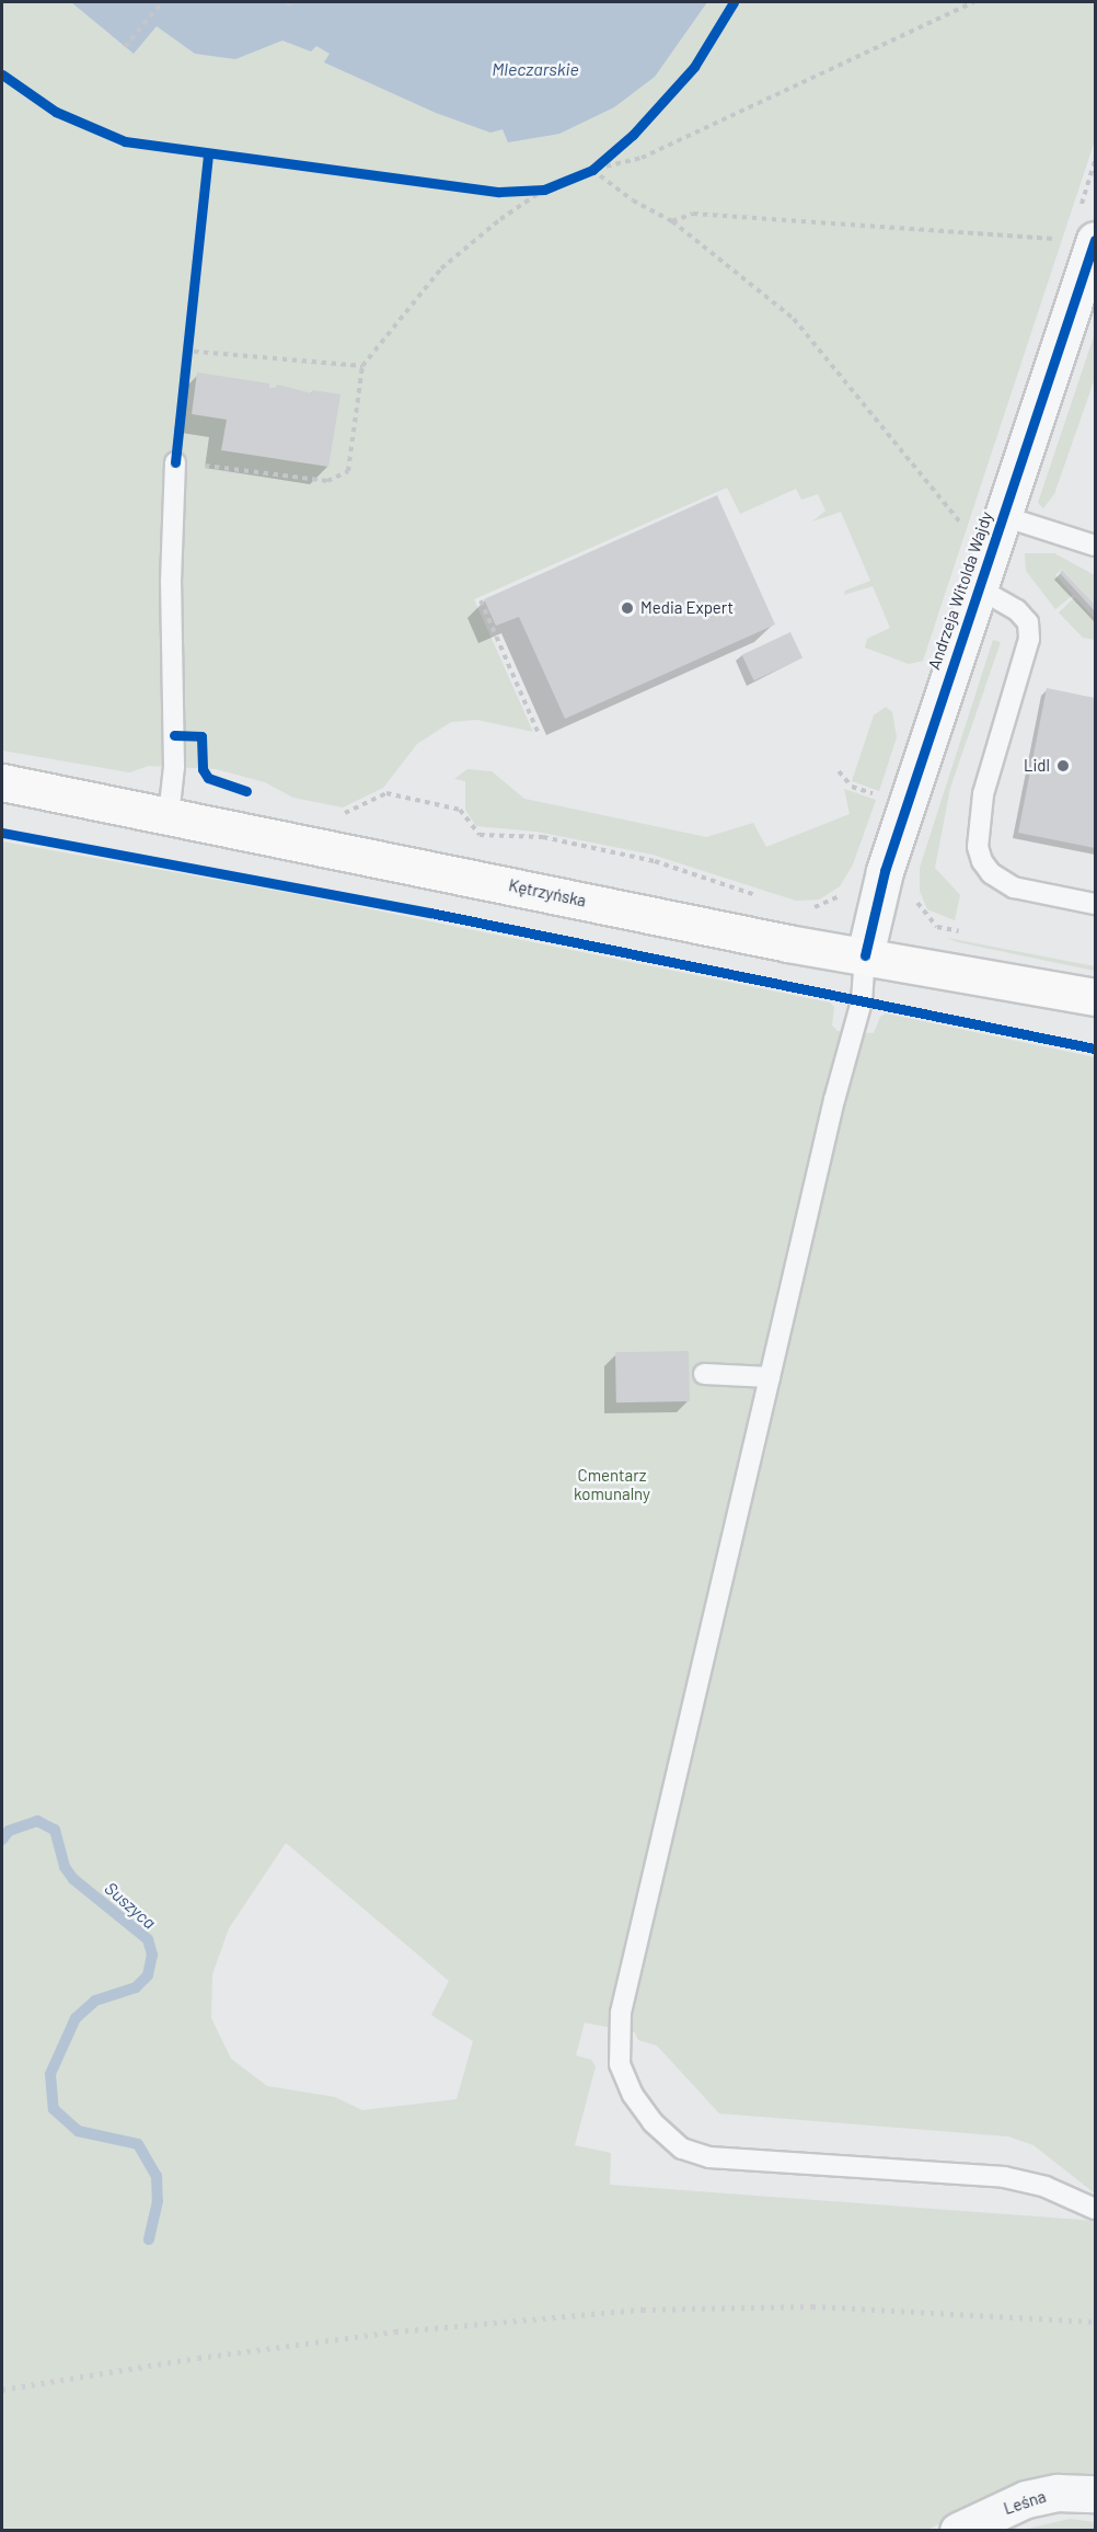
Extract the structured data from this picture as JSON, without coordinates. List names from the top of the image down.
{
  "streets": {
    "main road": ["Kętrzyńska"],
    "street": ["Andrzeja Witolda Wajdy", "Leśna"]
  },
  "crossings": [
    ["Andrzeja Witolda Wajdy", "Kętrzyńska"]
  ],
  "water": ["Mleczarskie", "Suszyca"],
  "parks": ["Cmentarz komunalny"],
  "places": ["Media Expert", "Lidl"]
}
